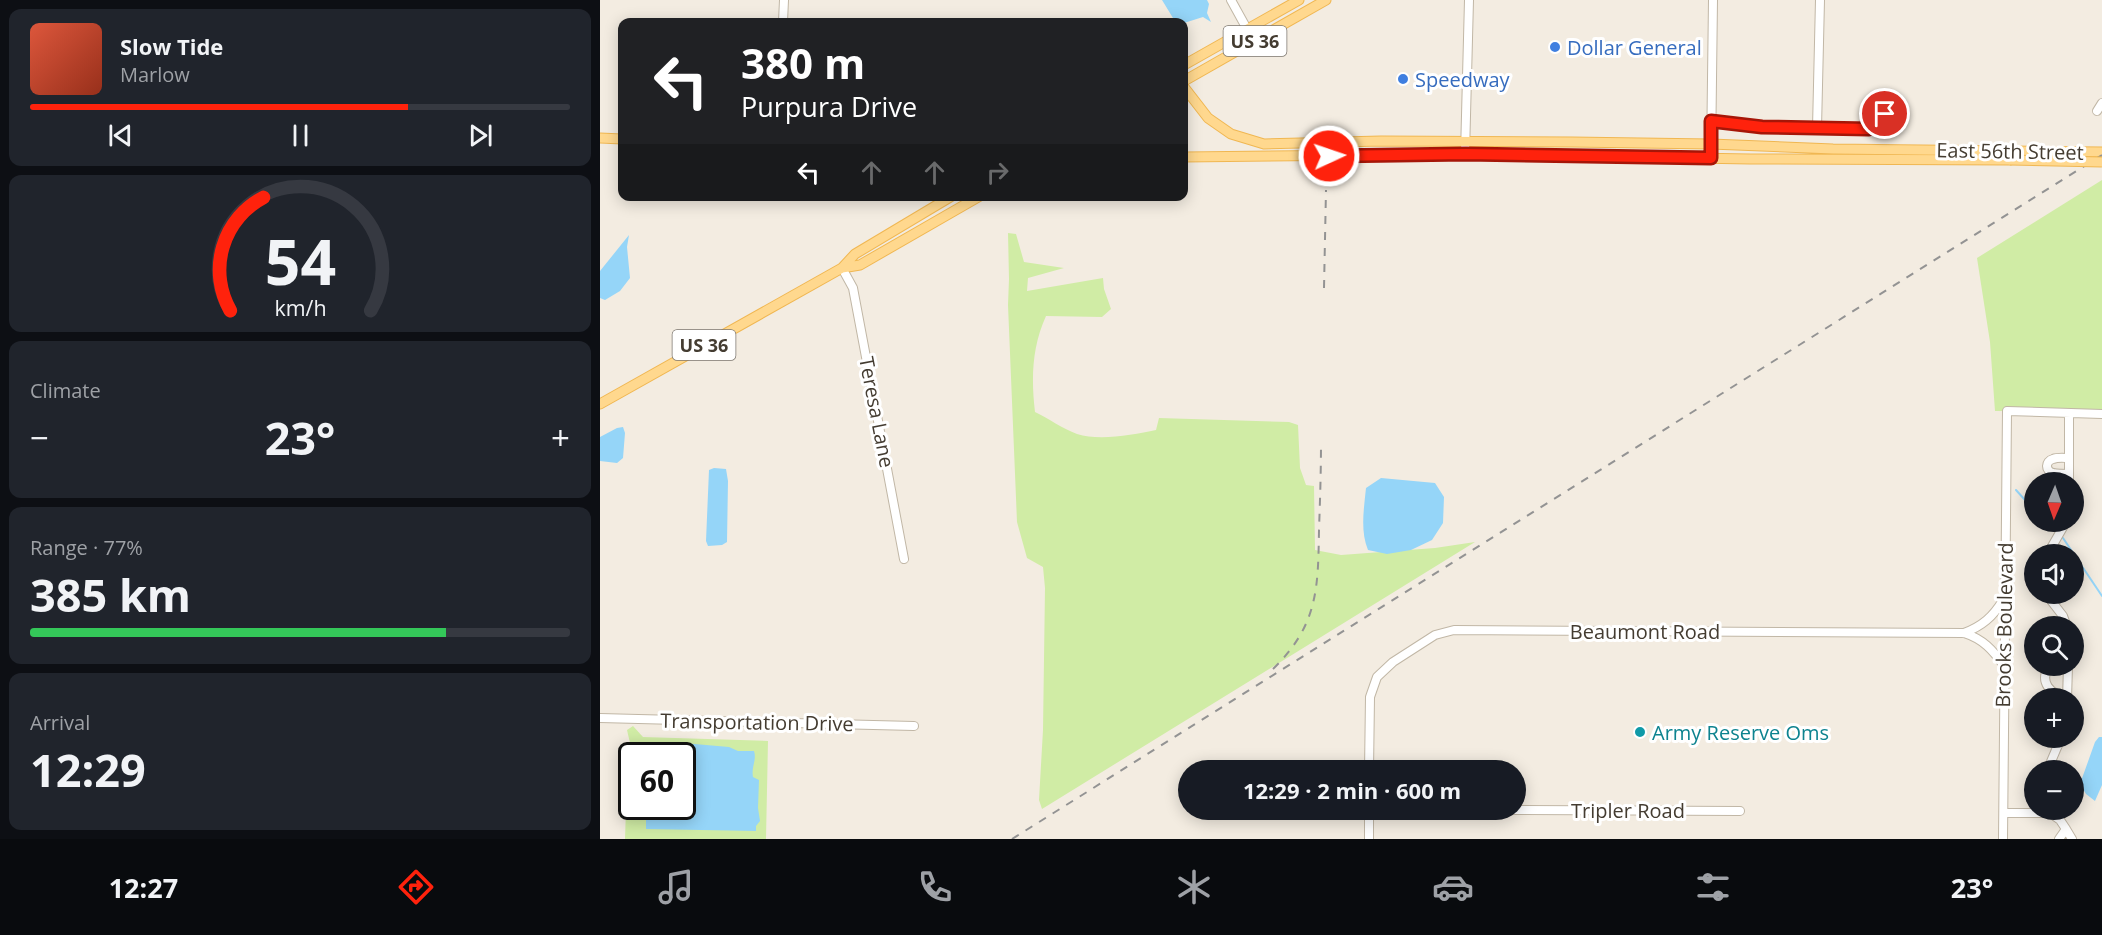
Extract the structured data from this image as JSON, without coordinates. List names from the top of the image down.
{
  "streets": {
    "main road": ["US 36", "East 56th Street"],
    "street": [
      "Teresa Lane",
      "Brooks Boulevard",
      "Beaumont Road",
      "Transportation Drive",
      "Tripler Road"
    ]
  },
  "crossings": [
    ["US 36", "Teresa Lane"],
    ["Brooks Boulevard", "Beaumont Road"]
  ],
  "places": ["Dollar General", "Speedway", "Army Reserve Oms"],
  "north": "bottom",
  "page": {
    "turn": ["380 m", "Purpura Drive"],
    "song": ["Slow Tide", "Marlow"],
    "tile": [
      "Climate",
      ["Range · 77%", "385 km"],
      ["Arrival", "12:29"]
    ],
    "heat": ["−", "23°", "+"],
    "map_buttons": ["+", "−"],
    "limit": "60",
    "trip": "12:29 · 2 min · 600 m",
    "tabs": ["12:27", "23°"],
    "gauge": ["54", "km/h"]
  }
}
